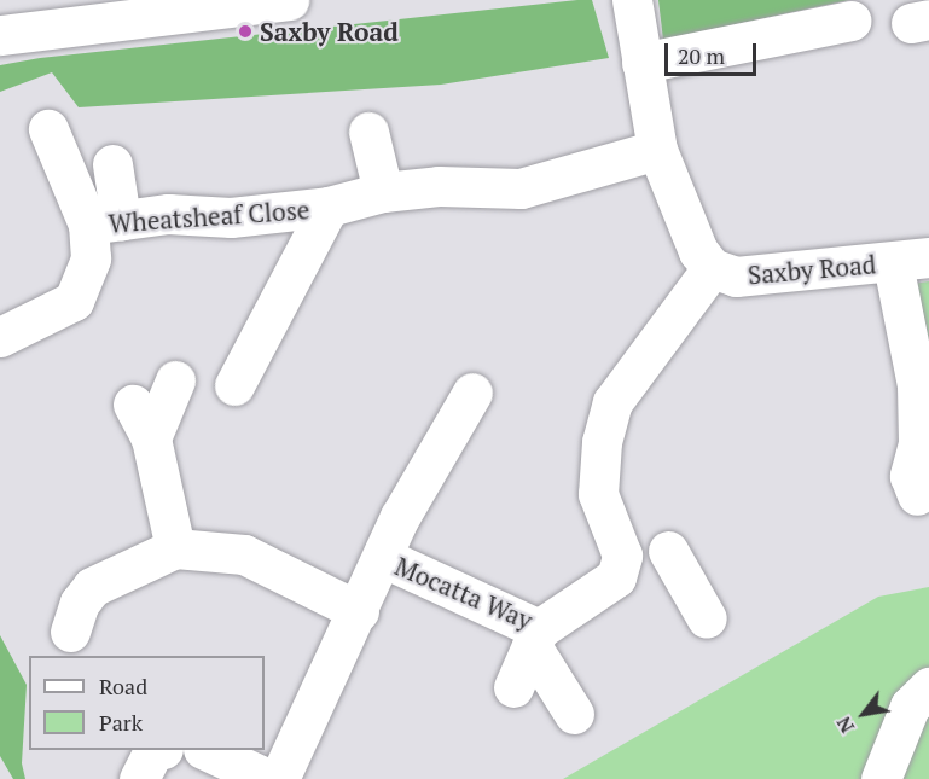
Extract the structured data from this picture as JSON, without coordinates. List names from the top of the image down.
{
  "streets": {
    "street": ["Wheatsheaf Close", "Saxby Road", "Mocatta Way"]
  },
  "crossings": [
    ["Wheatsheaf Close", "Saxby Road"]
  ],
  "places": ["Saxby Road"],
  "legend": ["Road", "Park"],
  "scale_bar": "20 m",
  "north": "bottom left"
}
